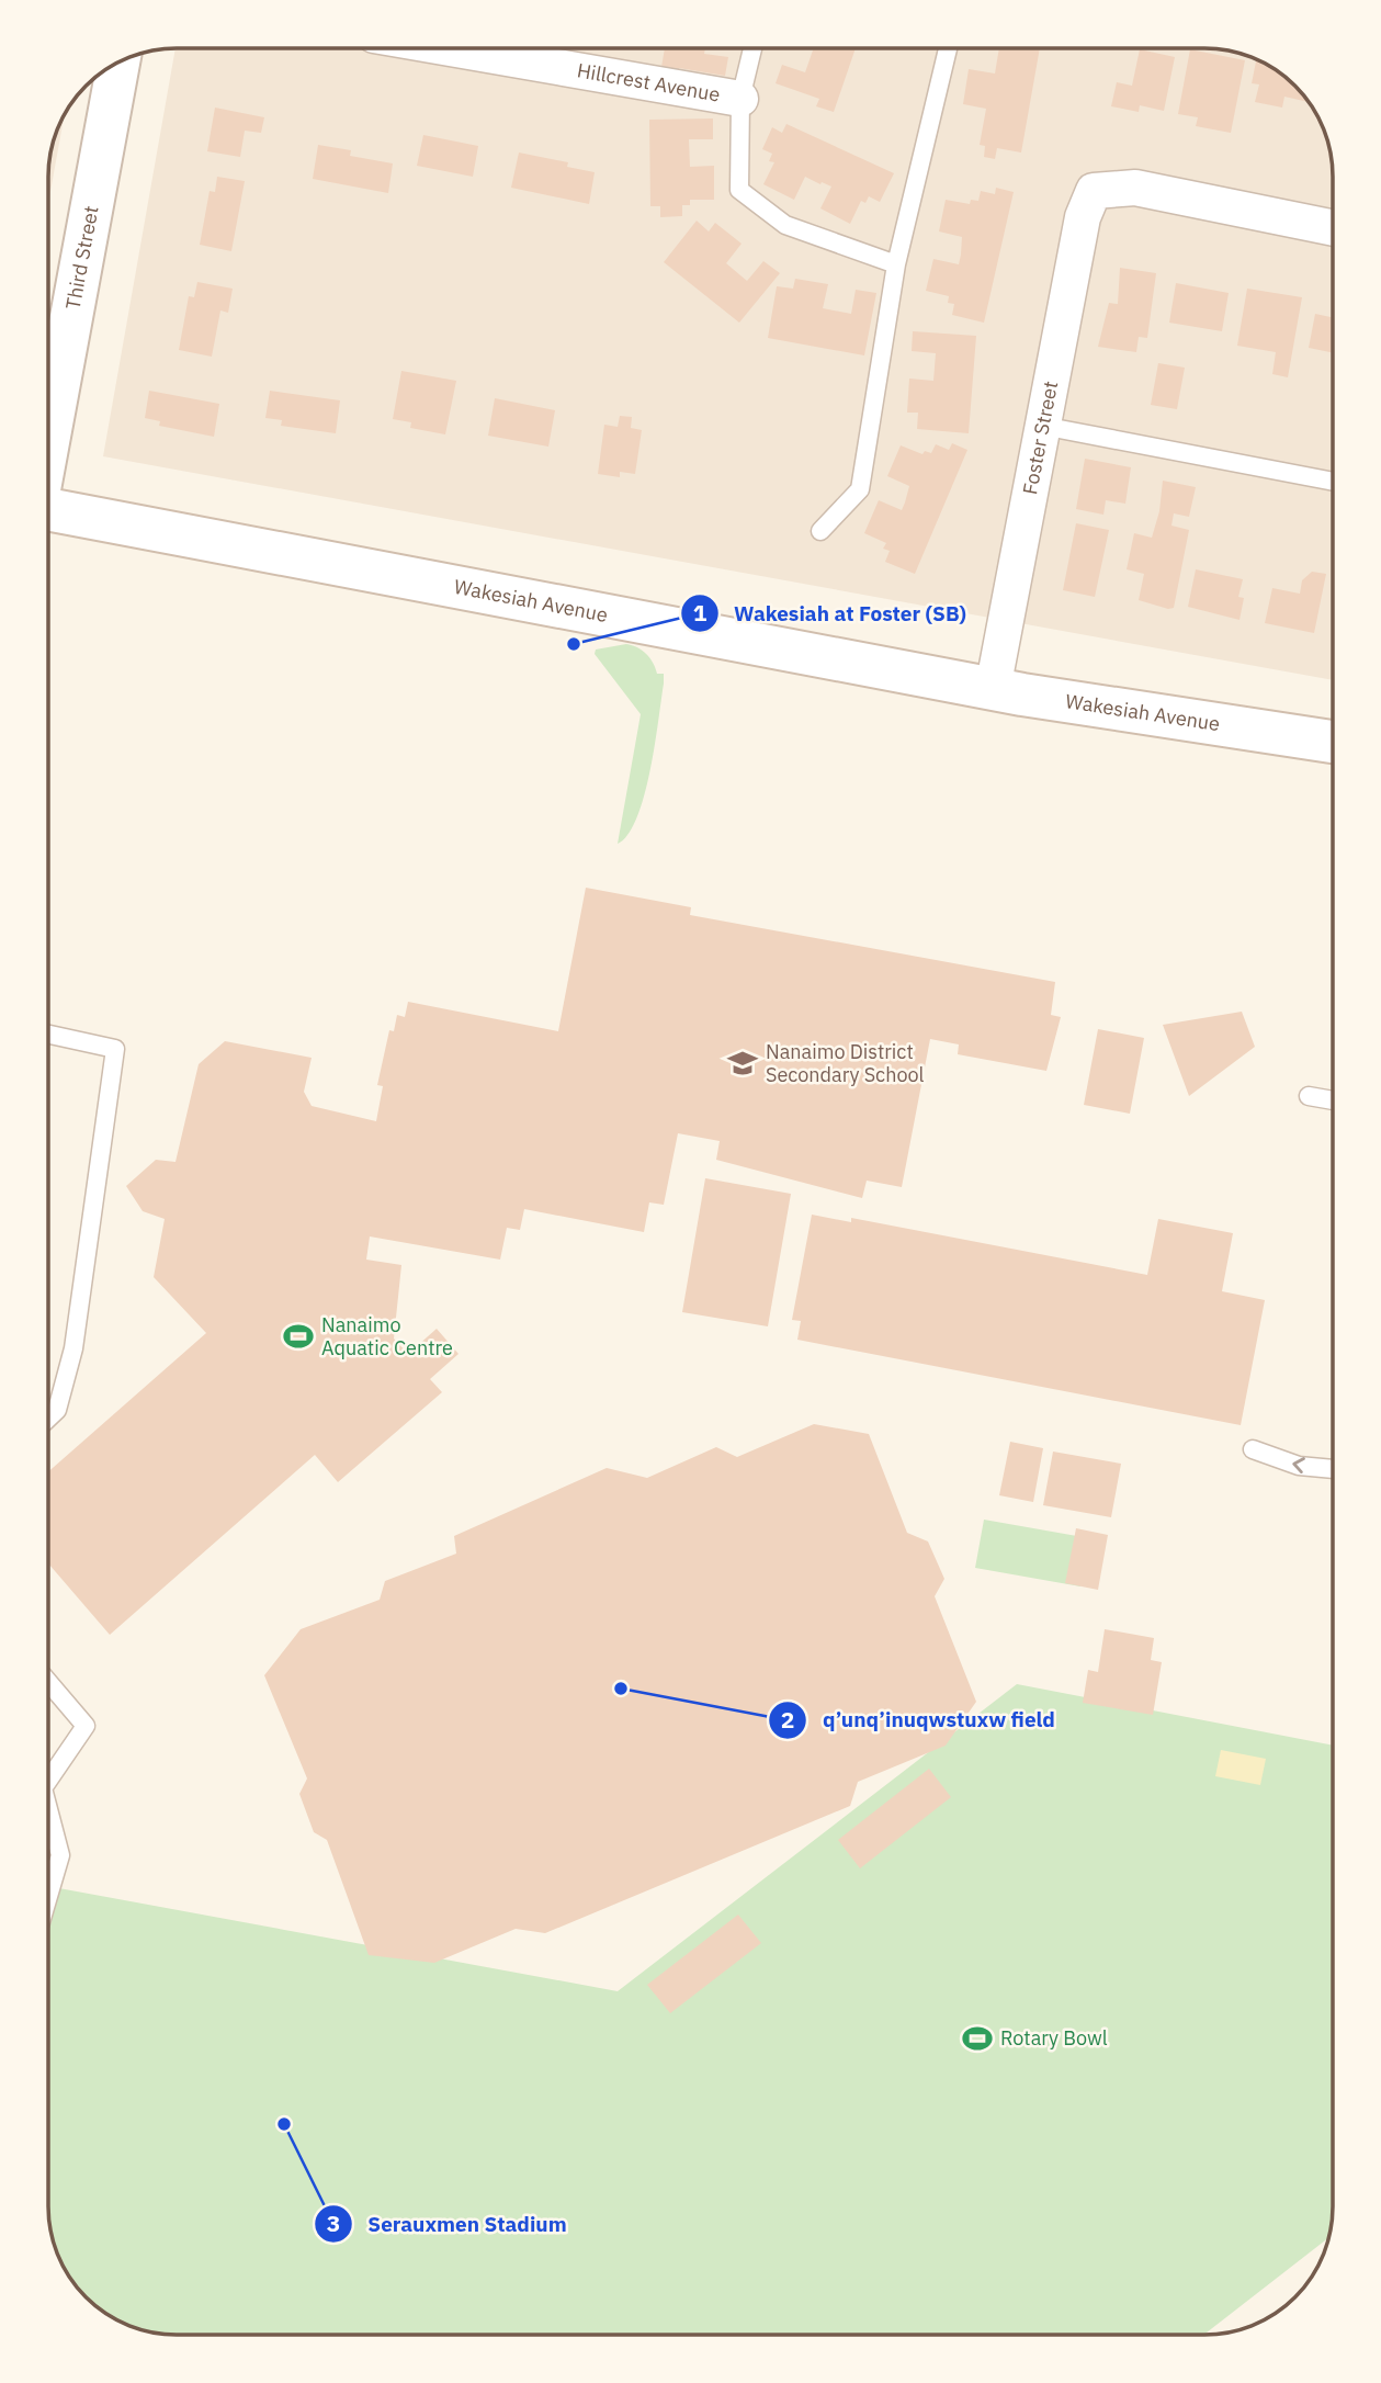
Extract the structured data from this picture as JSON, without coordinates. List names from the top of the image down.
{
  "streets": {
    "main road": ["Third Street", "Wakesiah Avenue"],
    "street": ["Hillcrest Avenue", "Foster Street"]
  },
  "crossings": [
    ["Foster Street", "Wakesiah Avenue"]
  ],
  "places": {
    "other": ["Wakesiah at Foster (SB)", "q’unq’inuqwstuxw field", "Serauxmen Stadium"],
    "school or university": ["Nanaimo District Secondary School"],
    "sports": ["Nanaimo Aquatic Centre", "Rotary Bowl"]
  }
}
